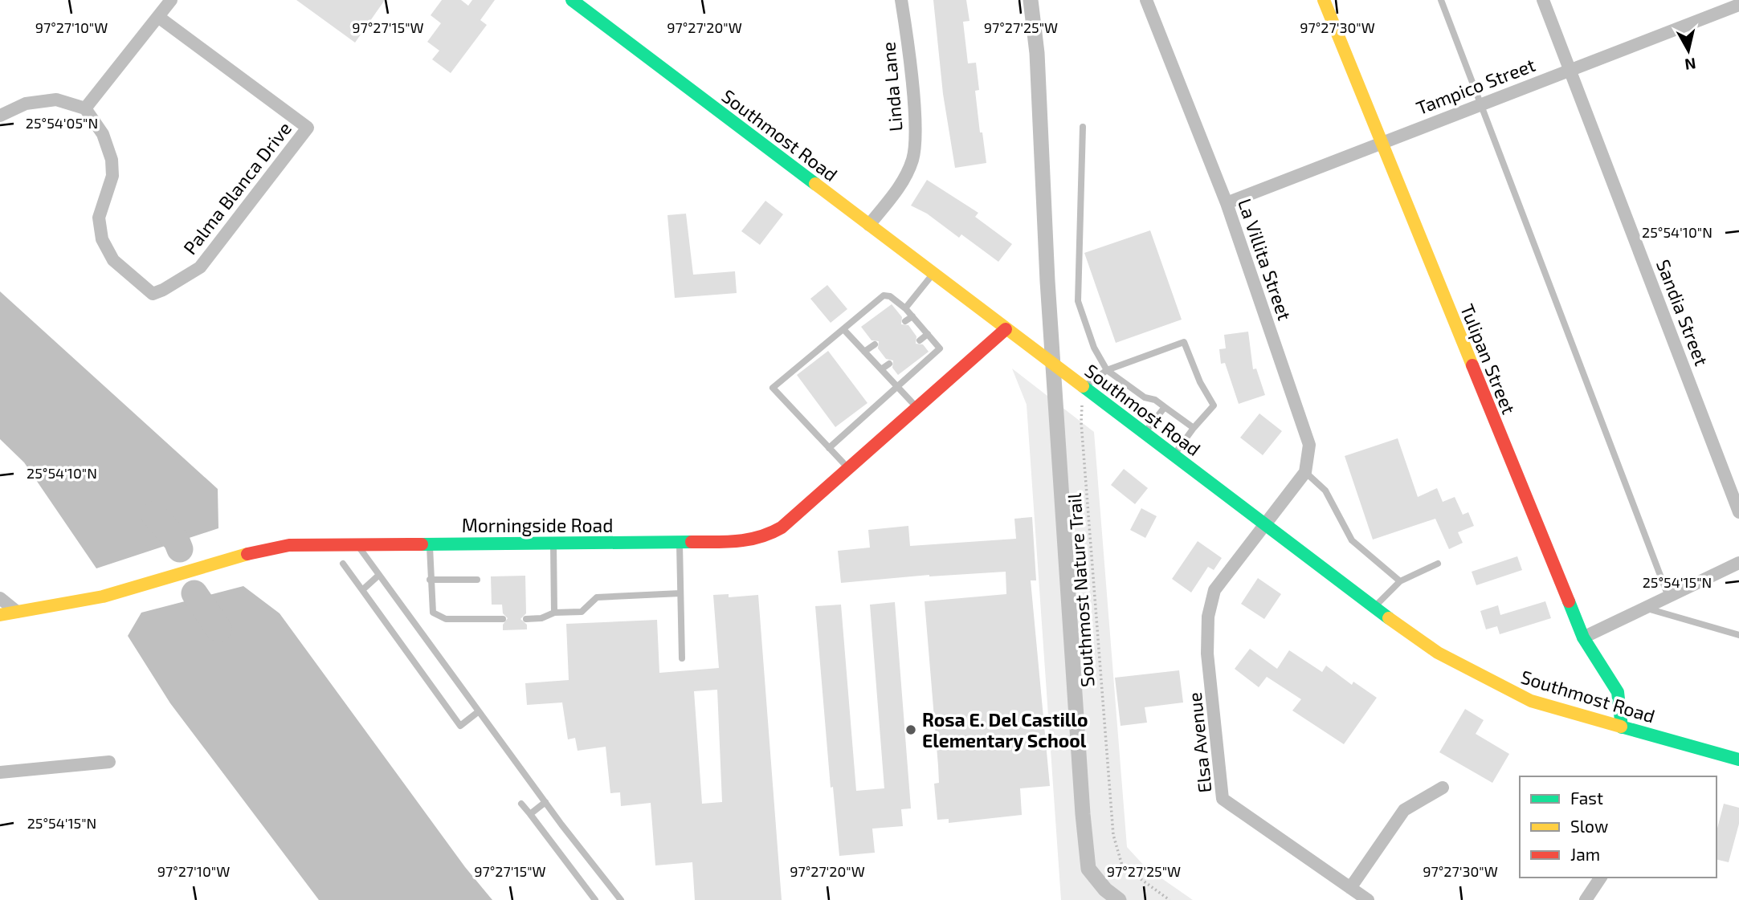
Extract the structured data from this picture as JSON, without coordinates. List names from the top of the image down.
{
  "streets": {
    "street": [
      "Tampico Street",
      "Linda Lane",
      "Southmost Road",
      "Palma Blanca Drive",
      "La Villita Street",
      "Sandia Street",
      "Tulipan Street",
      "Morningside Road",
      "Elsa Avenue"
    ],
    "path": ["Southmost Nature Trail"]
  },
  "crossings": [
    ["Tampico Street", "La Villita Street"],
    ["Tampico Street", "Sandia Street"],
    ["Tampico Street", "Tulipan Street"],
    ["Linda Lane", "Southmost Road"],
    ["Southmost Road", "Tulipan Street"],
    ["Southmost Road", "Morningside Road"],
    ["Southmost Road", "Southmost Nature Trail"],
    ["Southmost Road", "Elsa Avenue"]
  ],
  "places": ["Rosa E. Del Castillo Elementary School"],
  "legend": ["Fast", "Slow", "Jam"],
  "north": "bottom",
  "coordinates": [
    "97°27'10\"W",
    "97°27'15\"W",
    "97°27'20\"W",
    "97°27'25\"W",
    "97°27'30\"W",
    "25°54'05\"N",
    "25°54'10\"N",
    "25°54'15\"N"
  ]
}
